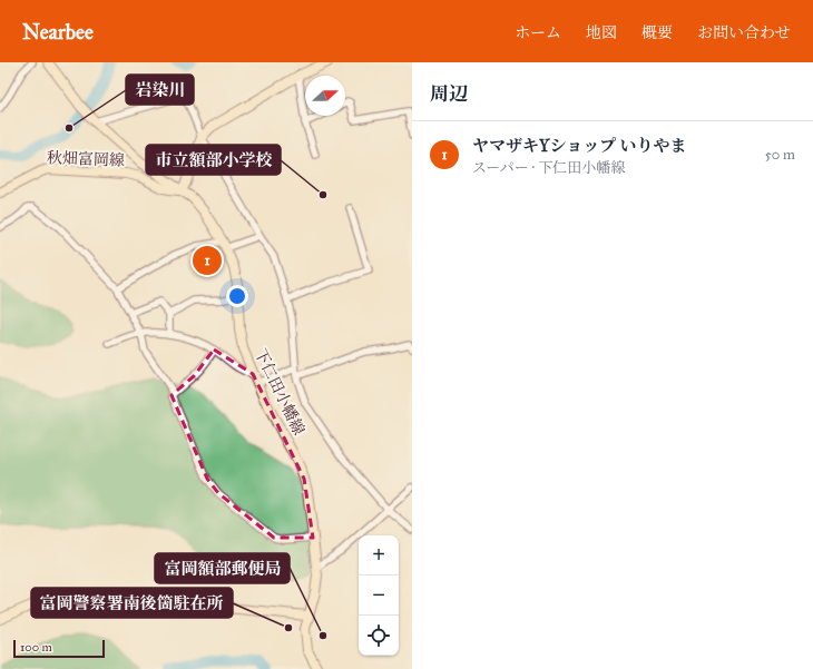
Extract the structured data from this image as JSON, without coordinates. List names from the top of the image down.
{
  "streets": {
    "main road": ["秋畑富岡線", "下仁田小幡線"]
  },
  "crossings": [
    ["秋畑富岡線", "下仁田小幡線"]
  ],
  "places": [
    "岩染川",
    "市立額部小学校",
    "富岡警察署南後箇駐在所",
    "富岡額部郵便局"
  ],
  "scale_bar": "100 m",
  "north": "right",
  "page": {
    "header": "Nearbee",
    "nav": [
      "ホーム",
      "地図",
      "概要",
      "お問い合わせ"
    ],
    "heading": "周辺",
    "list": [
      {
        "mark": "1",
        "name": "ヤマザキYショップ いりやま",
        "note": "スーパー · 下仁田小幡線",
        "value": "50 m"
      }
    ],
    "pins": "1",
    "map_buttons": ["+", "−"],
    "scale": "100 m"
  }
}
